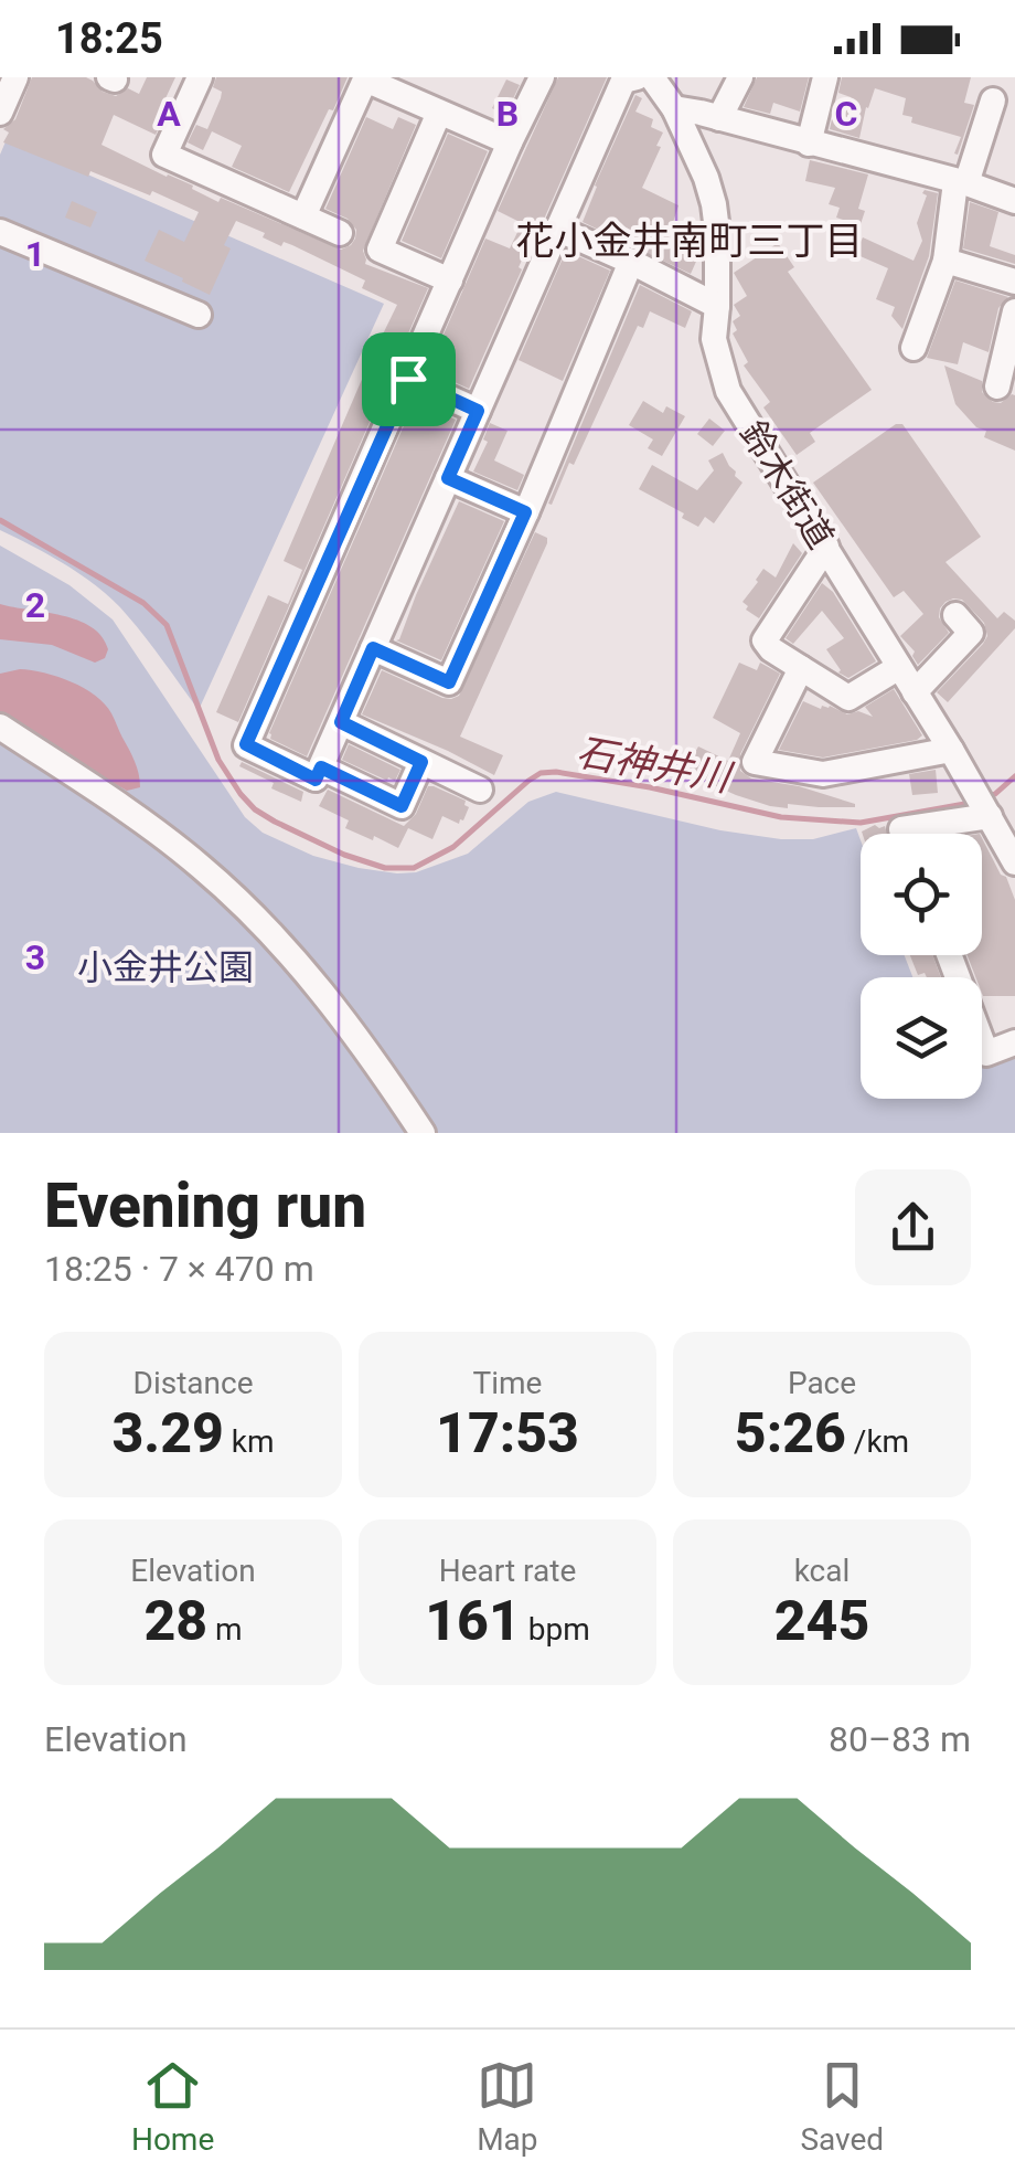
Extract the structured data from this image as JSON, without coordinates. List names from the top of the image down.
{
  "streets": {
    "street": ["鈴木街道"]
  },
  "districts": ["花小金井南町三丁目"],
  "water": ["石神井川"],
  "parks": ["小金井公園"],
  "page": {
    "status": "18:25",
    "heading": ["Evening run", "18:25 · 7 × 470 m"],
    "stats": [
      ["Distance", "3.29 km"],
      ["Time", "17:53"],
      ["Pace", "5:26 /km"],
      ["Elevation", "28 m"],
      ["Heart rate", "161 bpm"],
      ["kcal", "245"]
    ],
    "chart": ["Elevation", "80–83 m"],
    "tabs": ["Home", "Map", "Saved"]
  },
  "grid": {
    "columns": ["A", "B", "C"],
    "rows": ["1", "2", "3"]
  }
}
